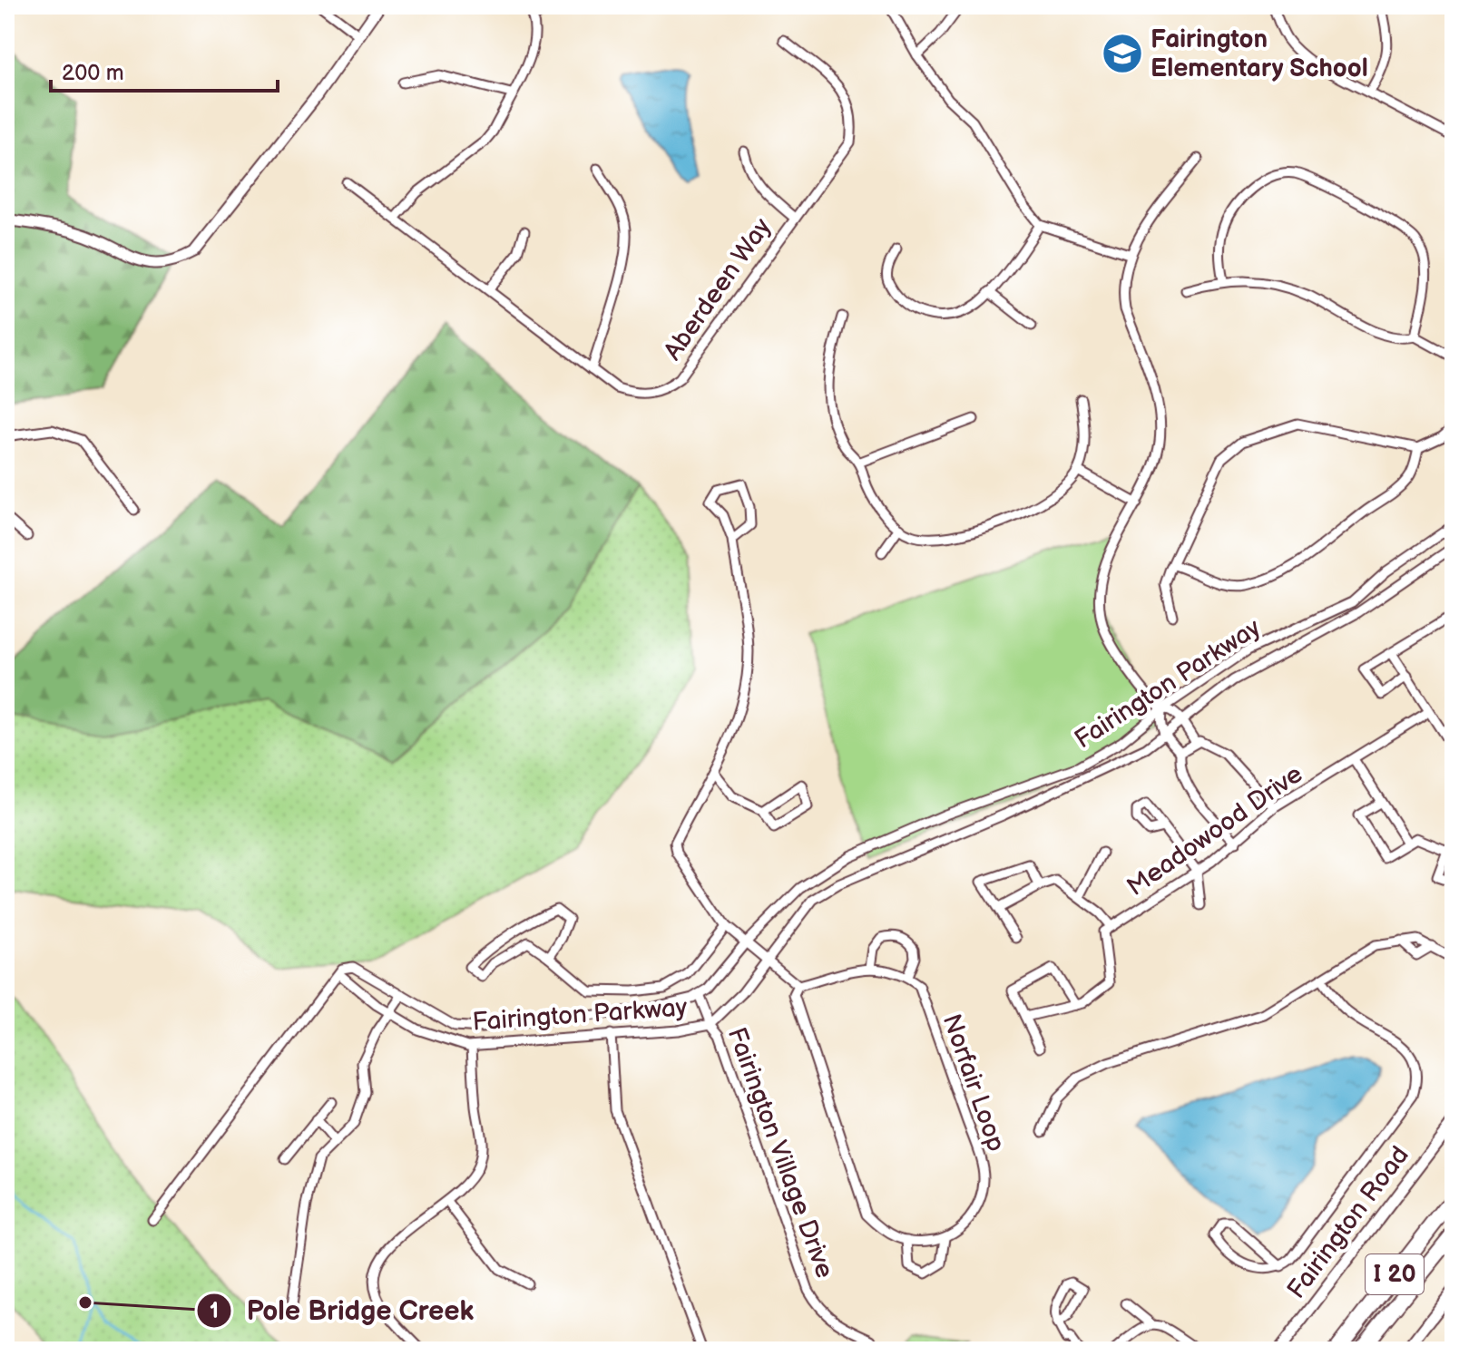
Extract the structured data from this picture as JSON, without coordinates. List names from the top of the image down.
{
  "streets": {
    "highway": ["I 20"],
    "street": [
      "Aberdeen Way",
      "Fairington Parkway",
      "Meadowood Drive",
      "Norfair Loop",
      "Fairington Village Drive",
      "Fairington Road"
    ]
  },
  "crossings": [
    ["Fairington Parkway", "Fairington Village Drive"]
  ],
  "places": {
    "school or university": ["Fairington Elementary School"],
    "other": ["Pole Bridge Creek"]
  },
  "scale_bar": "200 m"
}
